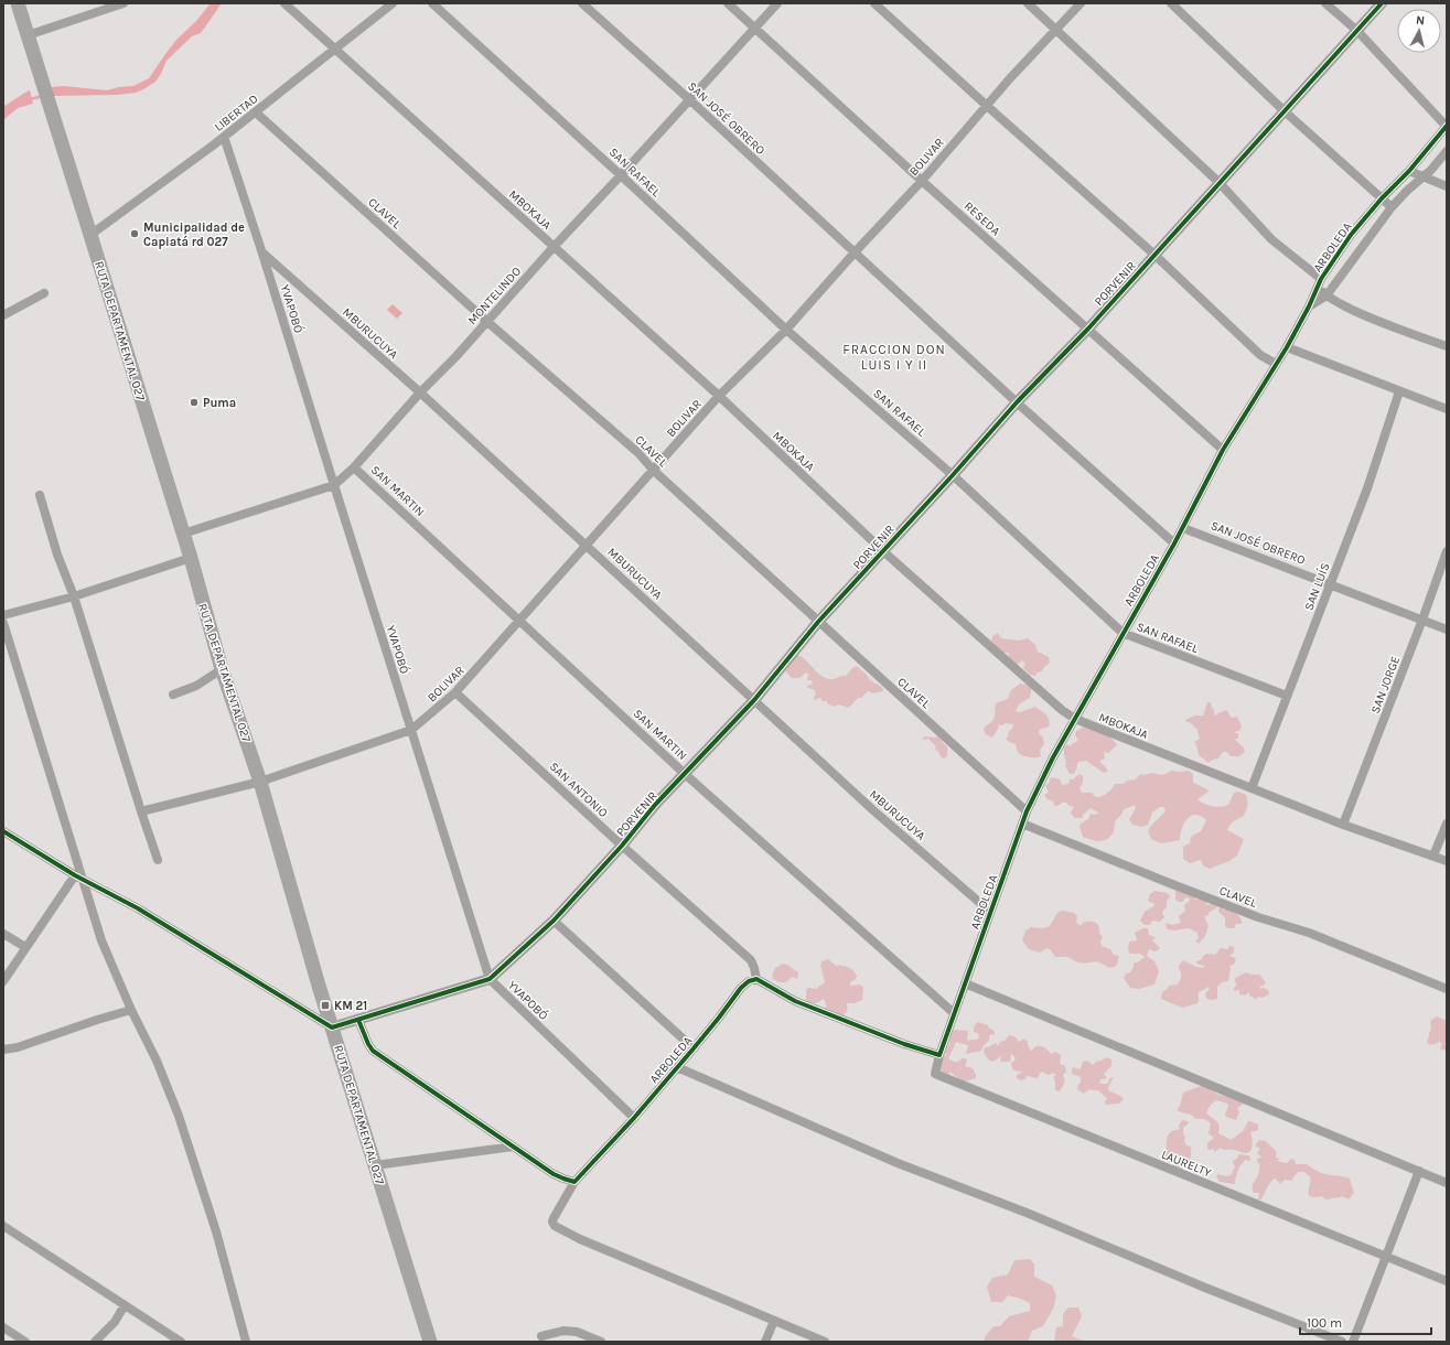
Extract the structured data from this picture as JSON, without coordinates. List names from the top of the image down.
{
  "streets": {
    "main road": ["RUTA DEPARTAMENTAL 027"],
    "street": [
      "LIBERTAD",
      "SAN JOSÉ OBRERO",
      "BOLIVAR",
      "SAN RAFAEL",
      "MBOKAJA",
      "CLAVEL",
      "RESEDA",
      "ARBOLEDA",
      "PORVENIR",
      "MONTELINDO",
      "YVAPOBÓ",
      "MBURUCUYA",
      "SAN MARTIN",
      "SAN LUÍS",
      "SAN JORGE",
      "SAN ANTONIO",
      "LAURELTY"
    ]
  },
  "crossings": [
    ["LIBERTAD", "MBOKAJA"],
    ["LIBERTAD", "CLAVEL"],
    ["LIBERTAD", "YVAPOBÓ"],
    ["LIBERTAD", "RUTA DEPARTAMENTAL 027"],
    ["SAN JOSÉ OBRERO", "BOLIVAR"],
    ["SAN JOSÉ OBRERO", "ARBOLEDA"],
    ["SAN JOSÉ OBRERO", "PORVENIR"],
    ["SAN JOSÉ OBRERO", "MONTELINDO"],
    ["SAN JOSÉ OBRERO", "SAN LUÍS"],
    ["SAN JOSÉ OBRERO", "SAN JORGE"],
    ["BOLIVAR", "SAN RAFAEL"],
    ["BOLIVAR", "MBOKAJA"],
    ["BOLIVAR", "CLAVEL"],
    ["BOLIVAR", "RESEDA"],
    ["BOLIVAR", "YVAPOBÓ"],
    ["BOLIVAR", "RUTA DEPARTAMENTAL 027"],
    ["BOLIVAR", "MBURUCUYA"],
    ["BOLIVAR", "SAN MARTIN"],
    ["BOLIVAR", "SAN ANTONIO"],
    ["SAN RAFAEL", "ARBOLEDA"],
    ["SAN RAFAEL", "PORVENIR"],
    ["SAN RAFAEL", "MONTELINDO"],
    ["SAN RAFAEL", "SAN LUÍS"],
    ["MBOKAJA", "ARBOLEDA"],
    ["MBOKAJA", "PORVENIR"],
    ["MBOKAJA", "MONTELINDO"],
    ["MBOKAJA", "SAN LUÍS"],
    ["MBOKAJA", "SAN JORGE"],
    ["CLAVEL", "ARBOLEDA"],
    ["CLAVEL", "PORVENIR"],
    ["CLAVEL", "MONTELINDO"],
    ["RESEDA", "ARBOLEDA"],
    ["RESEDA", "PORVENIR"],
    ["RESEDA", "MONTELINDO"],
    ["ARBOLEDA", "YVAPOBÓ"],
    ["ARBOLEDA", "MBURUCUYA"],
    ["ARBOLEDA", "SAN MARTIN"],
    ["ARBOLEDA", "SAN ANTONIO"],
    ["ARBOLEDA", "LAURELTY"],
    ["PORVENIR", "YVAPOBÓ"],
    ["PORVENIR", "RUTA DEPARTAMENTAL 027"],
    ["PORVENIR", "MBURUCUYA"],
    ["PORVENIR", "SAN MARTIN"],
    ["PORVENIR", "SAN ANTONIO"],
    ["MONTELINDO", "YVAPOBÓ"],
    ["MONTELINDO", "RUTA DEPARTAMENTAL 027"],
    ["MONTELINDO", "MBURUCUYA"],
    ["MONTELINDO", "SAN MARTIN"],
    ["YVAPOBÓ", "MBURUCUYA"]
  ],
  "districts": ["FRACCION DON LUIS I Y II"],
  "places": {
    "other": ["Municipalidad de Capiatá rd 027", "Puma"],
    "transit": ["KM 21"]
  },
  "scale_bar": "100 m",
  "north": "top"
}
